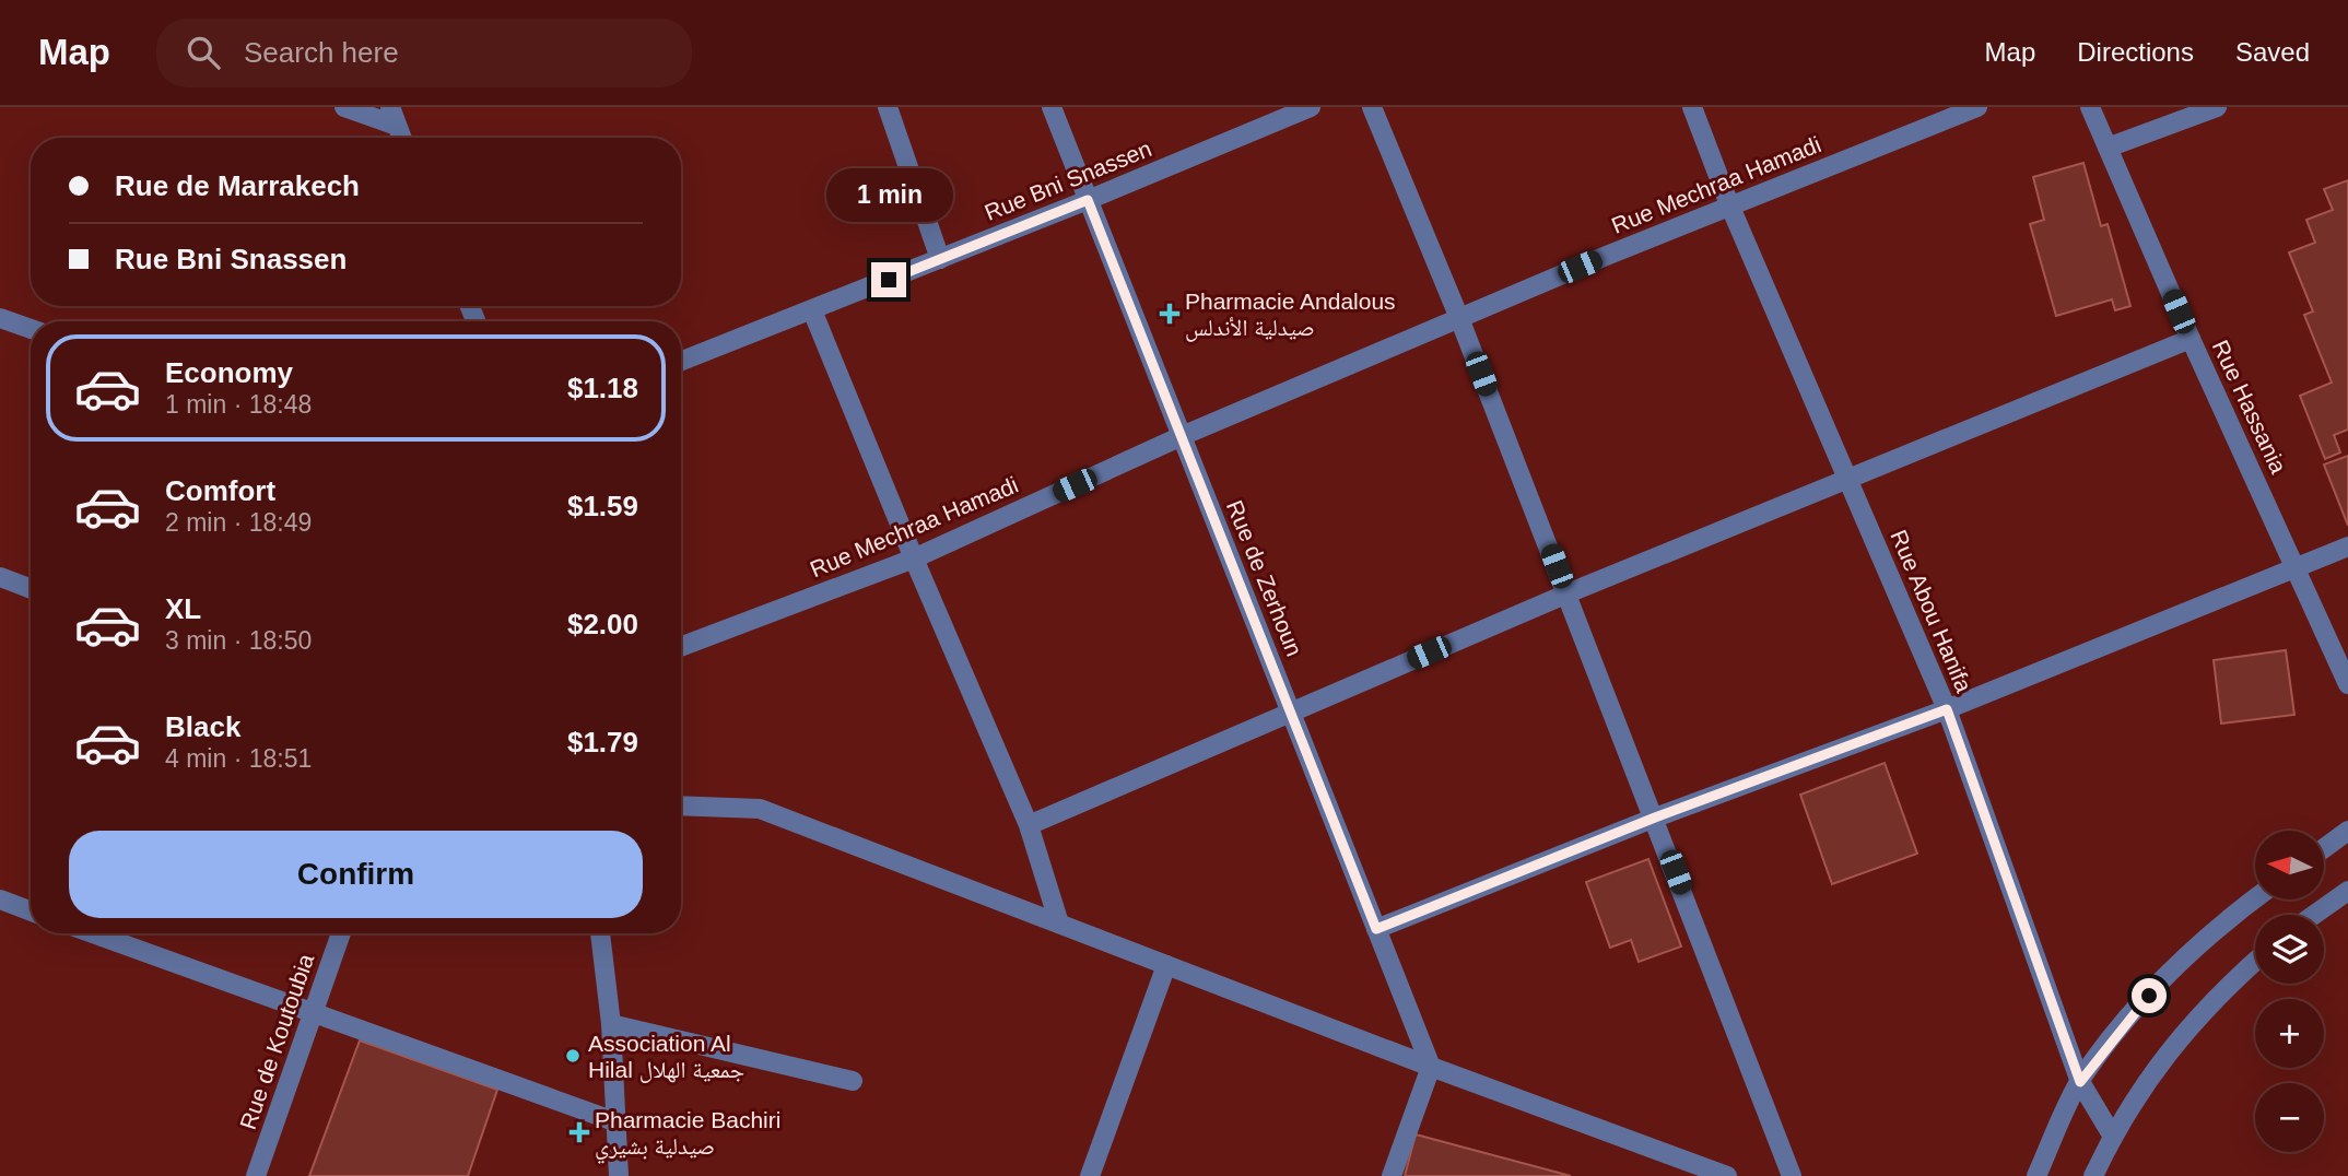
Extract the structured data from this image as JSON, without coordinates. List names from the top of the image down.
{
  "streets": {
    "street": [
      "Rue Bni Snassen",
      "Rue Mechraa Hamadi",
      "Rue Hassania",
      "Rue de Zerhoun",
      "Rue Abou Hanifa",
      "Rue de Koutoubia"
    ]
  },
  "crossings": [
    ["Rue Bni Snassen", "Rue de Zerhoun"],
    ["Rue Mechraa Hamadi", "Rue de Zerhoun"],
    ["Rue Mechraa Hamadi", "Rue Abou Hanifa"]
  ],
  "places": {
    "health": ["Pharmacie Andalous صيدلية الأندلس", "Pharmacie Bachiri صيدلية بشيري"],
    "other": ["Association Al Hilal جمعية الهلال"]
  },
  "north": "left",
  "page": {
    "header": "Map",
    "search": "Search here",
    "nav": ["Map", "Directions", "Saved"],
    "banner": ["Rue de Marrakech", "Rue Bni Snassen"],
    "bubble": "1 min",
    "list": [
      {
        "name": "Economy",
        "note": "1 min · 18:48",
        "value": "$1.18"
      },
      {
        "name": "Comfort",
        "note": "2 min · 18:49",
        "value": "$1.59"
      },
      {
        "name": "XL",
        "note": "3 min · 18:50",
        "value": "$2.00"
      },
      {
        "name": "Black",
        "note": "4 min · 18:51",
        "value": "$1.79"
      }
    ],
    "buttons": "Confirm",
    "map_buttons": ["+", "−"]
  }
}
